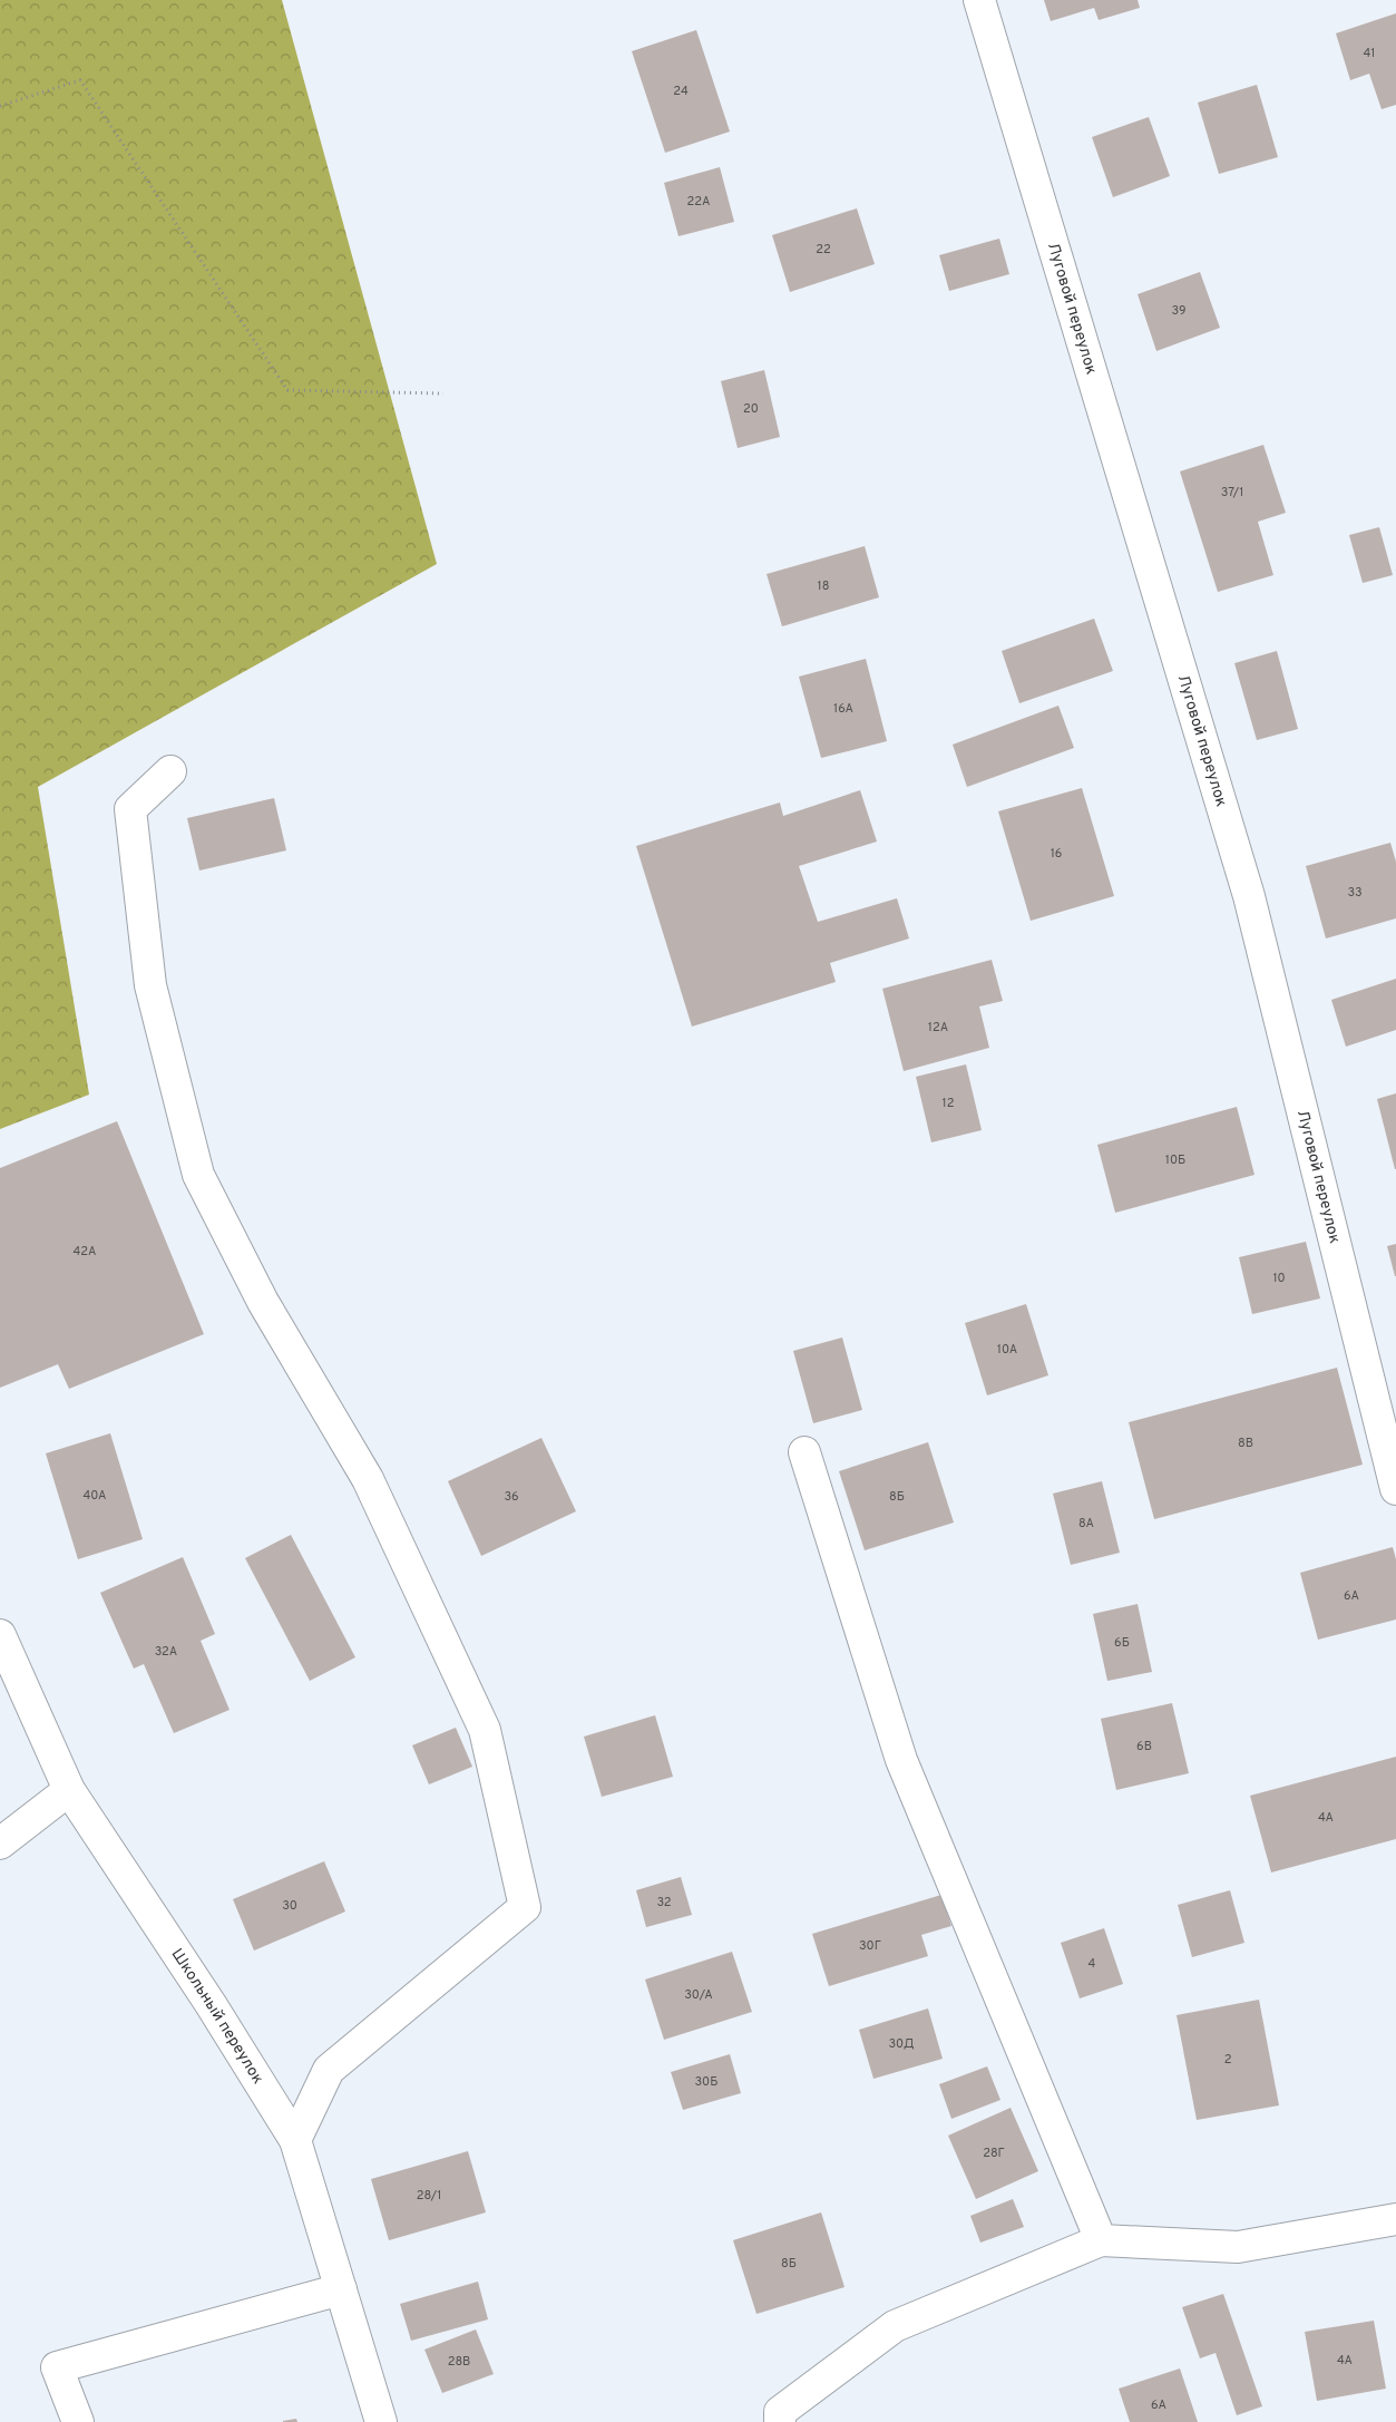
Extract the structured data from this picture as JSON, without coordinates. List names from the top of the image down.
{
  "streets": {
    "street": ["Луговой переулок", "Школьный переулок"]
  },
  "house_numbers": [
    "41",
    "24",
    "22А",
    "22",
    "39",
    "20",
    "37/1",
    "18",
    "16А",
    "16",
    "33",
    "12А",
    "12",
    "10Б",
    "42А",
    "10",
    "10А",
    "8В",
    "40А",
    "36",
    "8Б",
    "8А",
    "6А",
    "6Б",
    "32А",
    "6В",
    "4А",
    "32",
    "30",
    "30Г",
    "4",
    "30/А",
    "30Д",
    "2",
    "30Б",
    "28Г",
    "28/1",
    "8Б",
    "4А",
    "28В",
    "6А"
  ]
}
